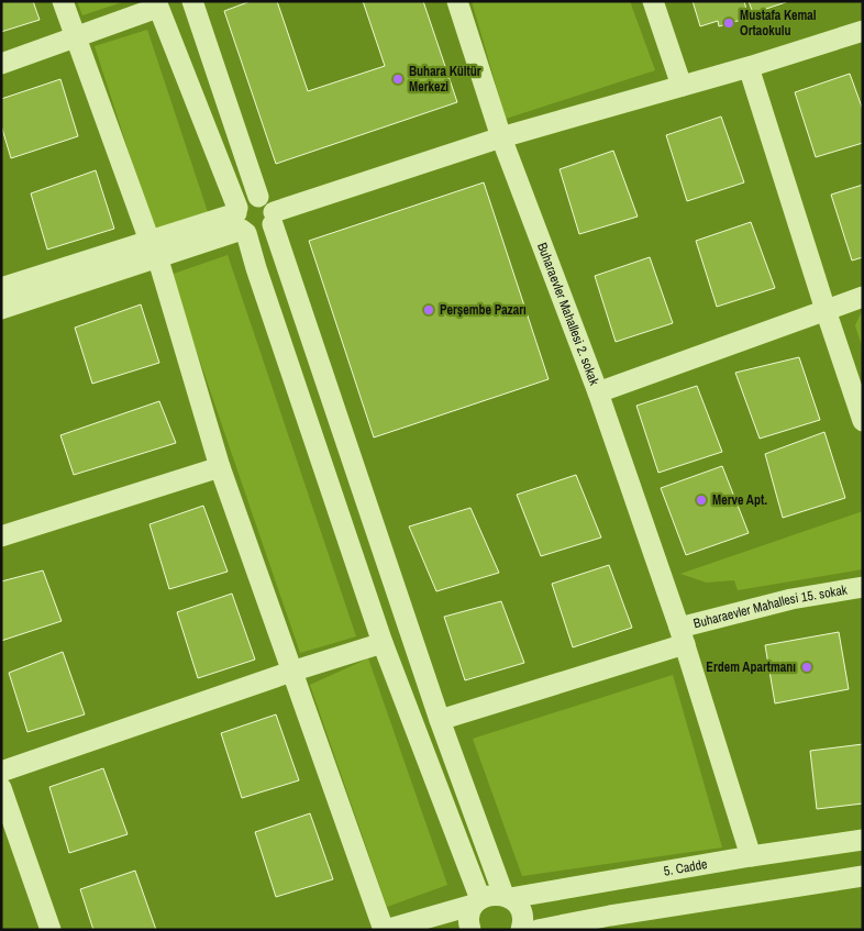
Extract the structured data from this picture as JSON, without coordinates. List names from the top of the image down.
{
  "streets": {
    "street": ["Buharaevler Mahallesi 2. sokak", "Buharaevler Mahallesi 15. sokak", "5. Cadde"]
  },
  "crossings": [
    ["Buharaevler Mahallesi 2. sokak", "Buharaevler Mahallesi 15. sokak"],
    ["Buharaevler Mahallesi 2. sokak", "5. Cadde"]
  ],
  "places": [
    "Mustafa Kemal Ortaokulu",
    "Buhara Kültür Merkezi",
    "Perşembe Pazarı",
    "Merve Apt.",
    "Erdem Apartmanı"
  ]
}
